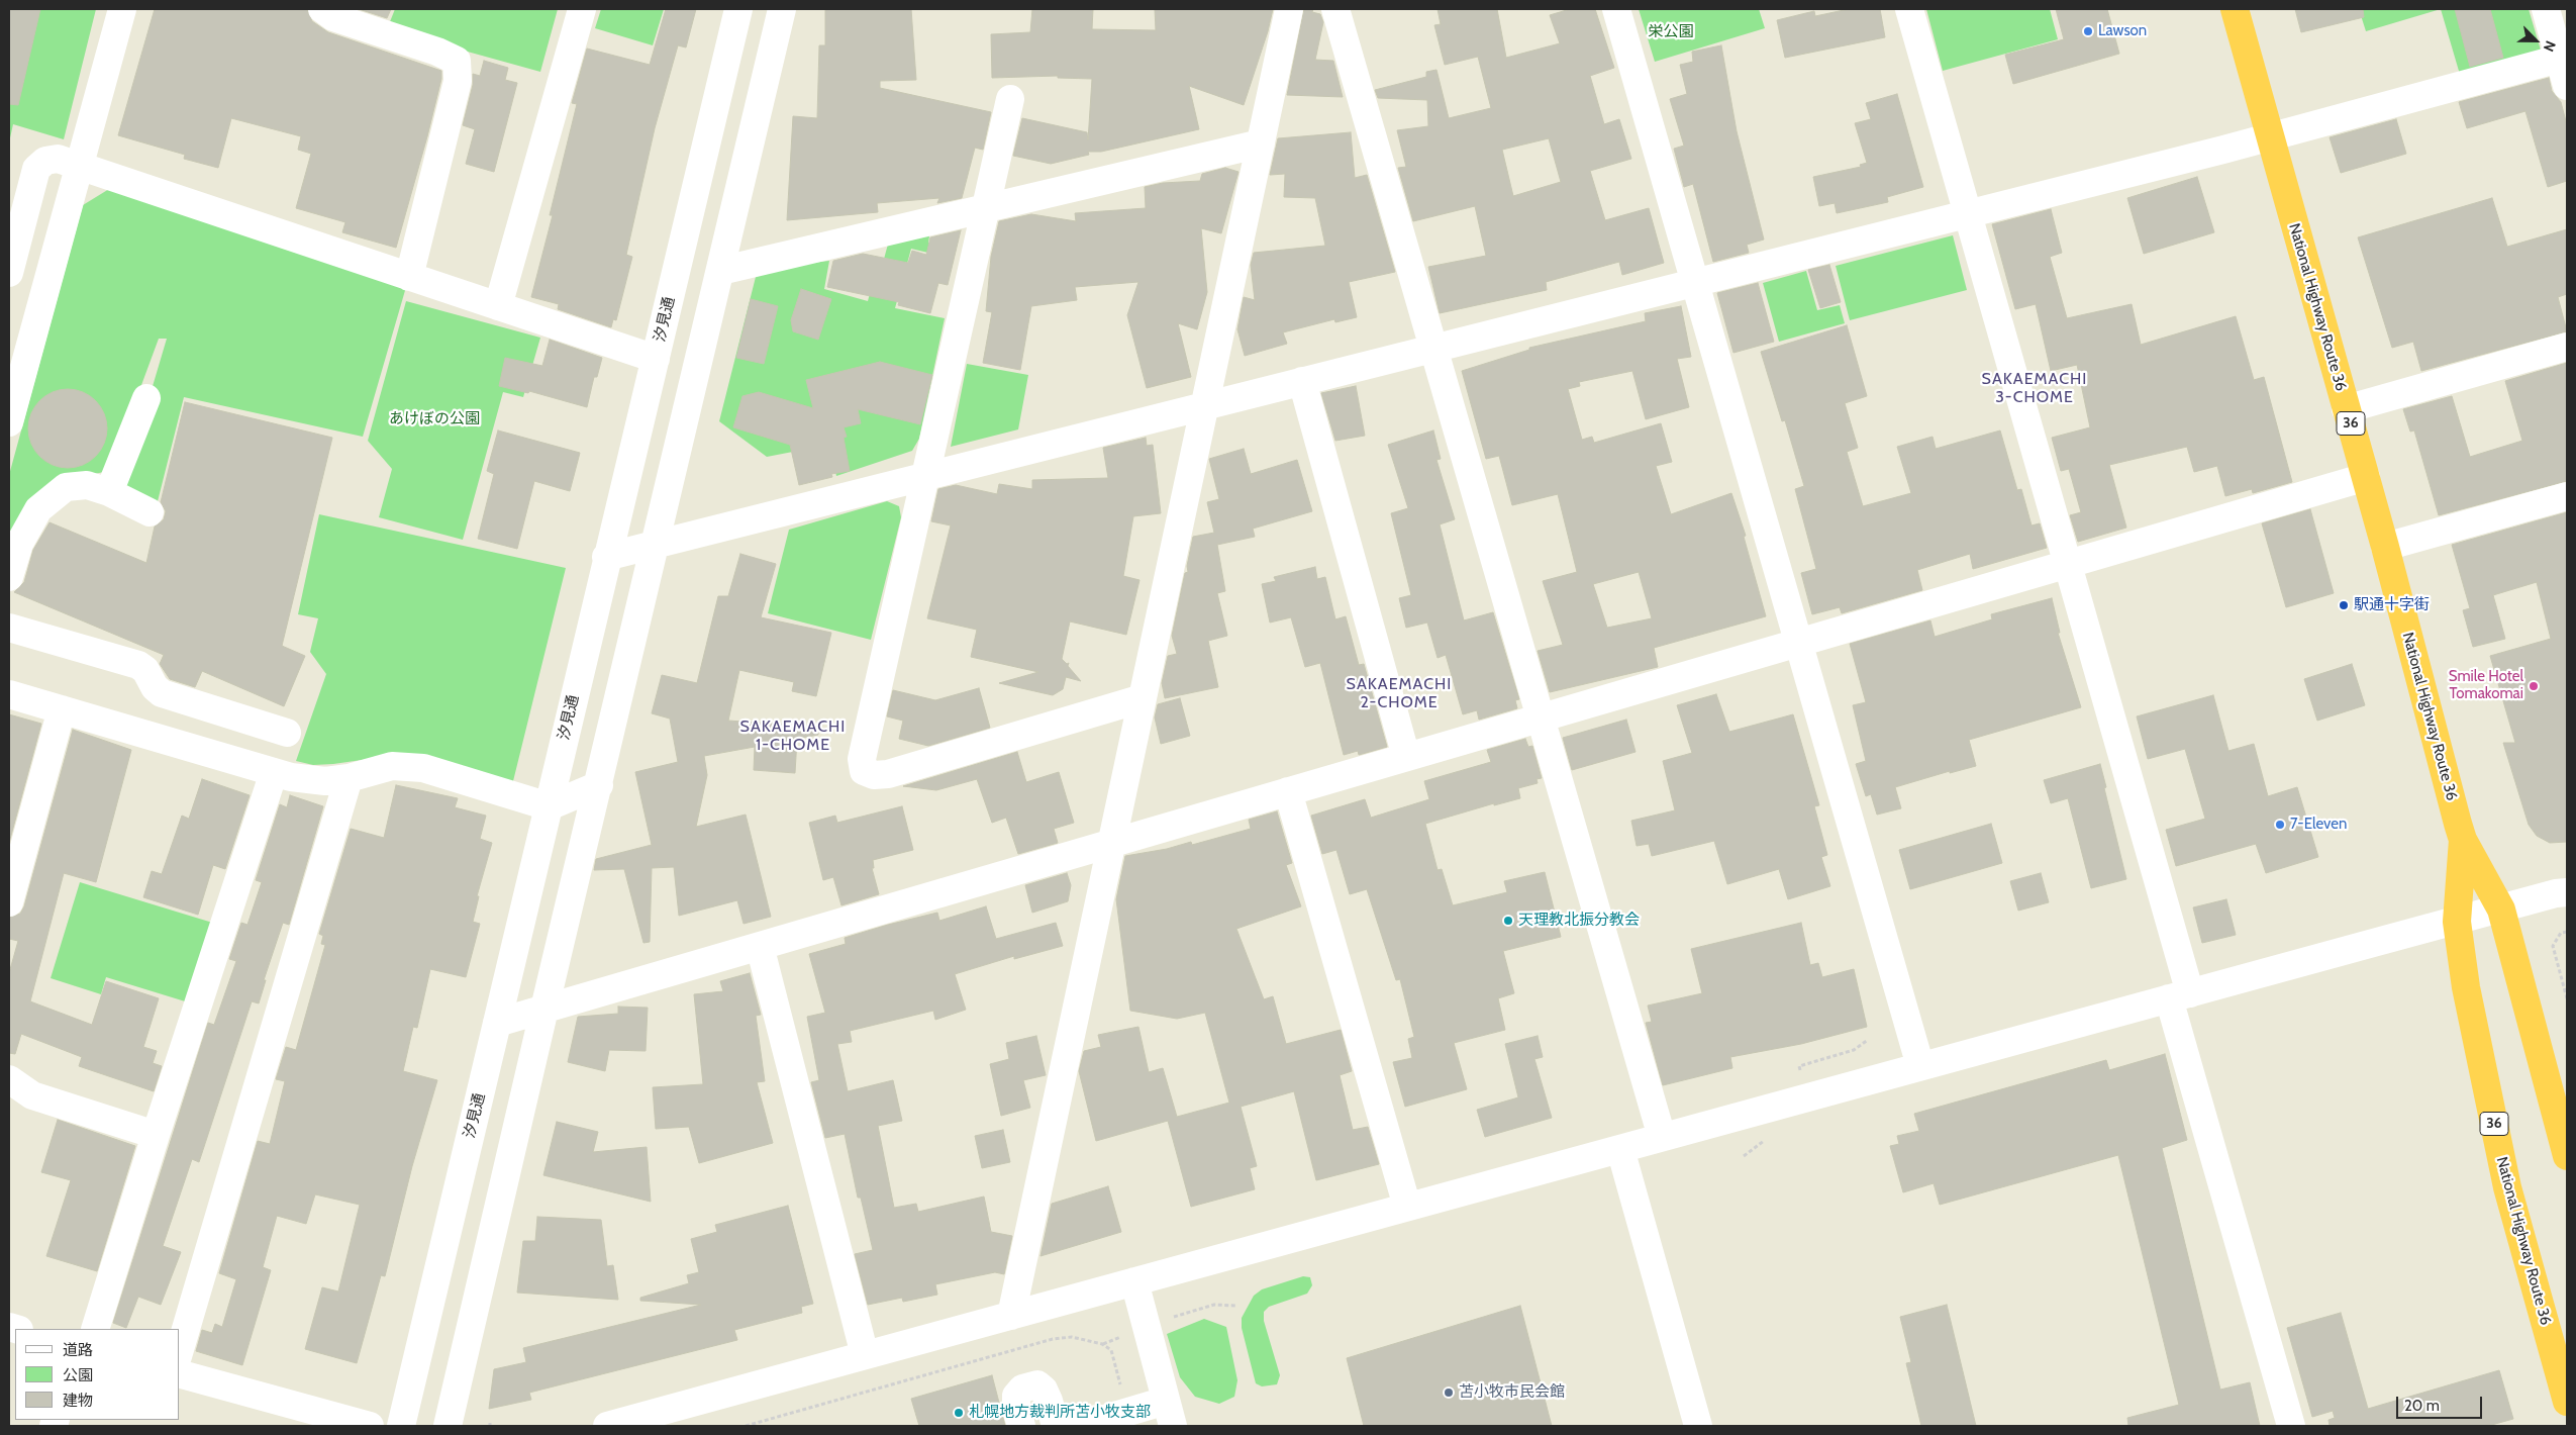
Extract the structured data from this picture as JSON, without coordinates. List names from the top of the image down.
{
  "streets": {
    "highway": ["National Highway Route 36", "36"],
    "street": ["汐見通"]
  },
  "districts": ["SAKAEMACHI 3-CHOME", "SAKAEMACHI 2-CHOME", "SAKAEMACHI 1-CHOME"],
  "parks": ["栄公園", "あけぼの公園"],
  "places": [
    "Lawson",
    "駅通十字街",
    "Smile Hotel Tomakomai",
    "7-Eleven",
    "天理教北振分教会",
    "苫小牧市民会館",
    "札幌地方裁判所苫小牧支部"
  ],
  "legend": ["道路", "公園", "建物"],
  "scale_bar": "20 m",
  "north": "bottom right"
}
